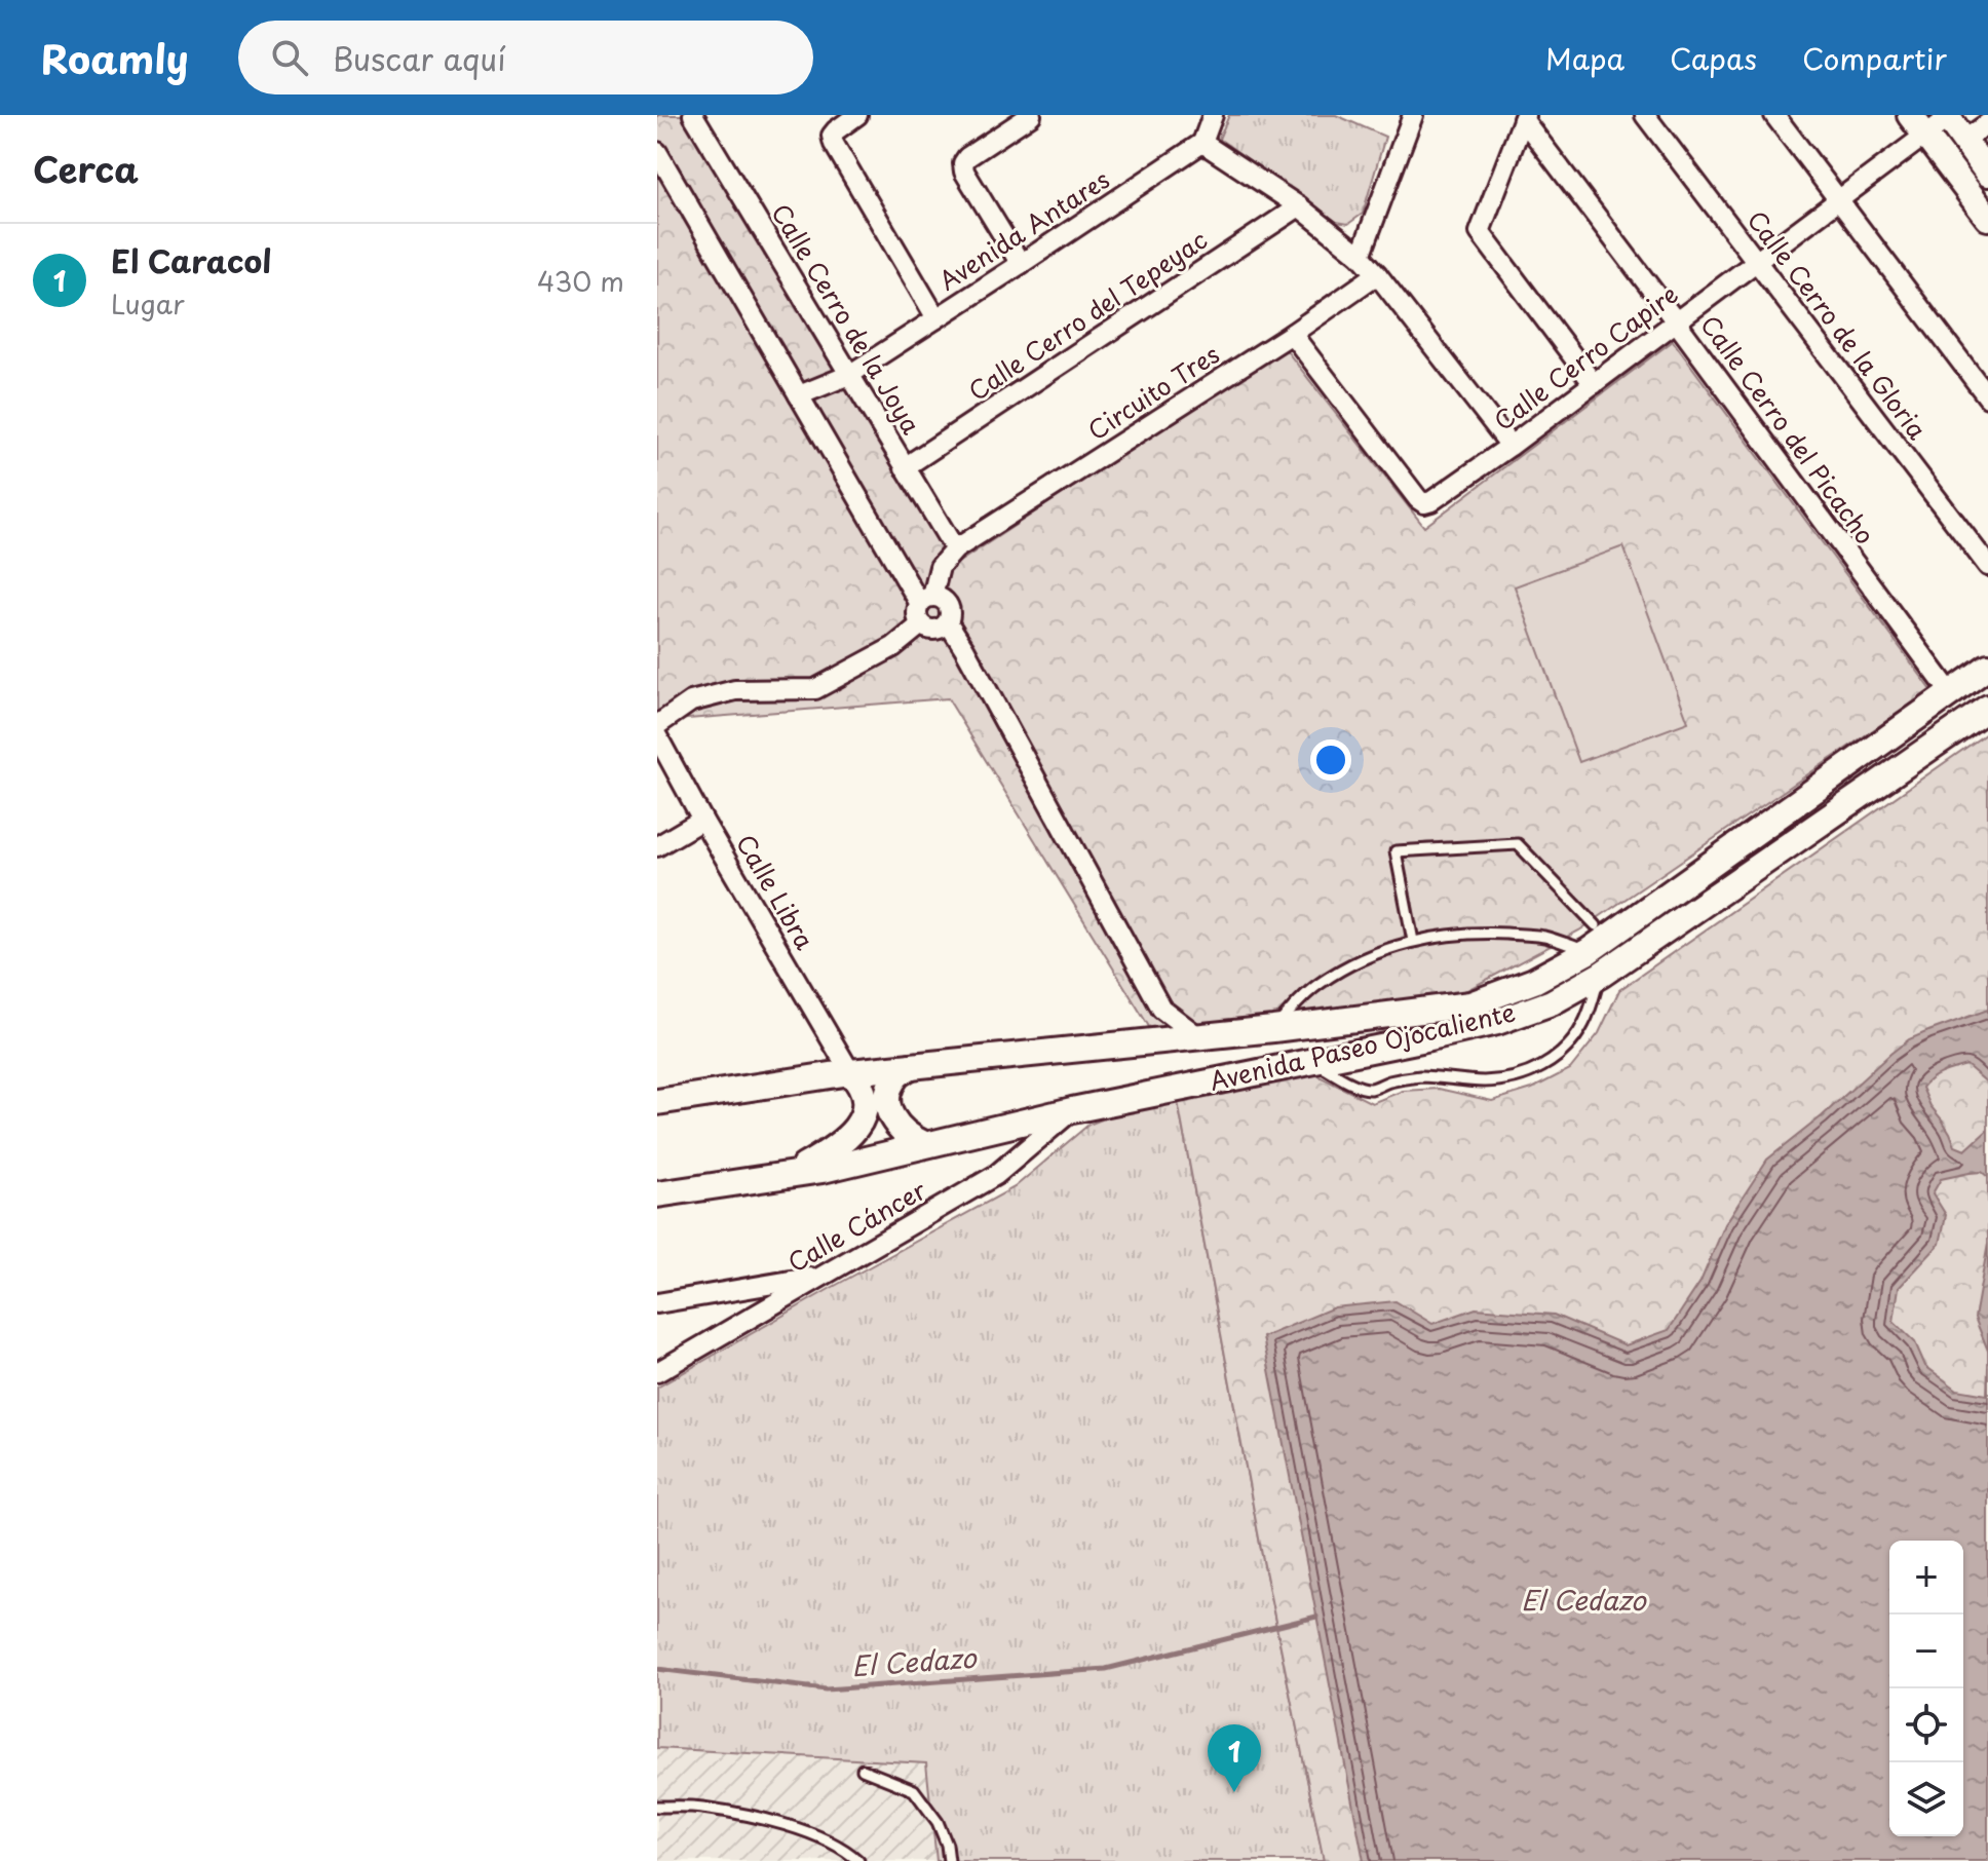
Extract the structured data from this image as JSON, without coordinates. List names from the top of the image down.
{
  "streets": {
    "main road": ["Avenida Paseo Ojocaliente"],
    "street": [
      "Avenida Antares",
      "Calle Cerro del Tepeyac",
      "Calle Cerro de la Joya",
      "Calle Cerro de la Gloria",
      "Calle Cerro Capire",
      "Circuito Tres",
      "Calle Cerro del Picacho",
      "Calle Libra",
      "Calle Cáncer"
    ]
  },
  "crossings": [
    ["Avenida Antares", "Calle Cerro de la Joya"],
    ["Calle Cerro del Tepeyac", "Calle Cerro de la Joya"],
    ["Calle Cerro de la Joya", "Circuito Tres"],
    ["Calle Cerro de la Gloria", "Calle Cerro Capire"],
    ["Calle Cerro Capire", "Circuito Tres"],
    ["Calle Cerro Capire", "Calle Cerro del Picacho"],
    ["Calle Cerro del Picacho", "Avenida Paseo Ojocaliente"],
    ["Calle Libra", "Avenida Paseo Ojocaliente"],
    ["Avenida Paseo Ojocaliente", "Calle Cáncer"]
  ],
  "water": ["El Cedazo"],
  "page": {
    "header": "Roamly",
    "search": "Buscar aquí",
    "nav": ["Mapa", "Capas", "Compartir"],
    "heading": "Cerca",
    "list": [
      {
        "mark": "1",
        "name": "El Caracol",
        "note": "Lugar",
        "value": "430 m"
      }
    ],
    "map_buttons": ["+", "−"],
    "pins": "1"
  }
}
